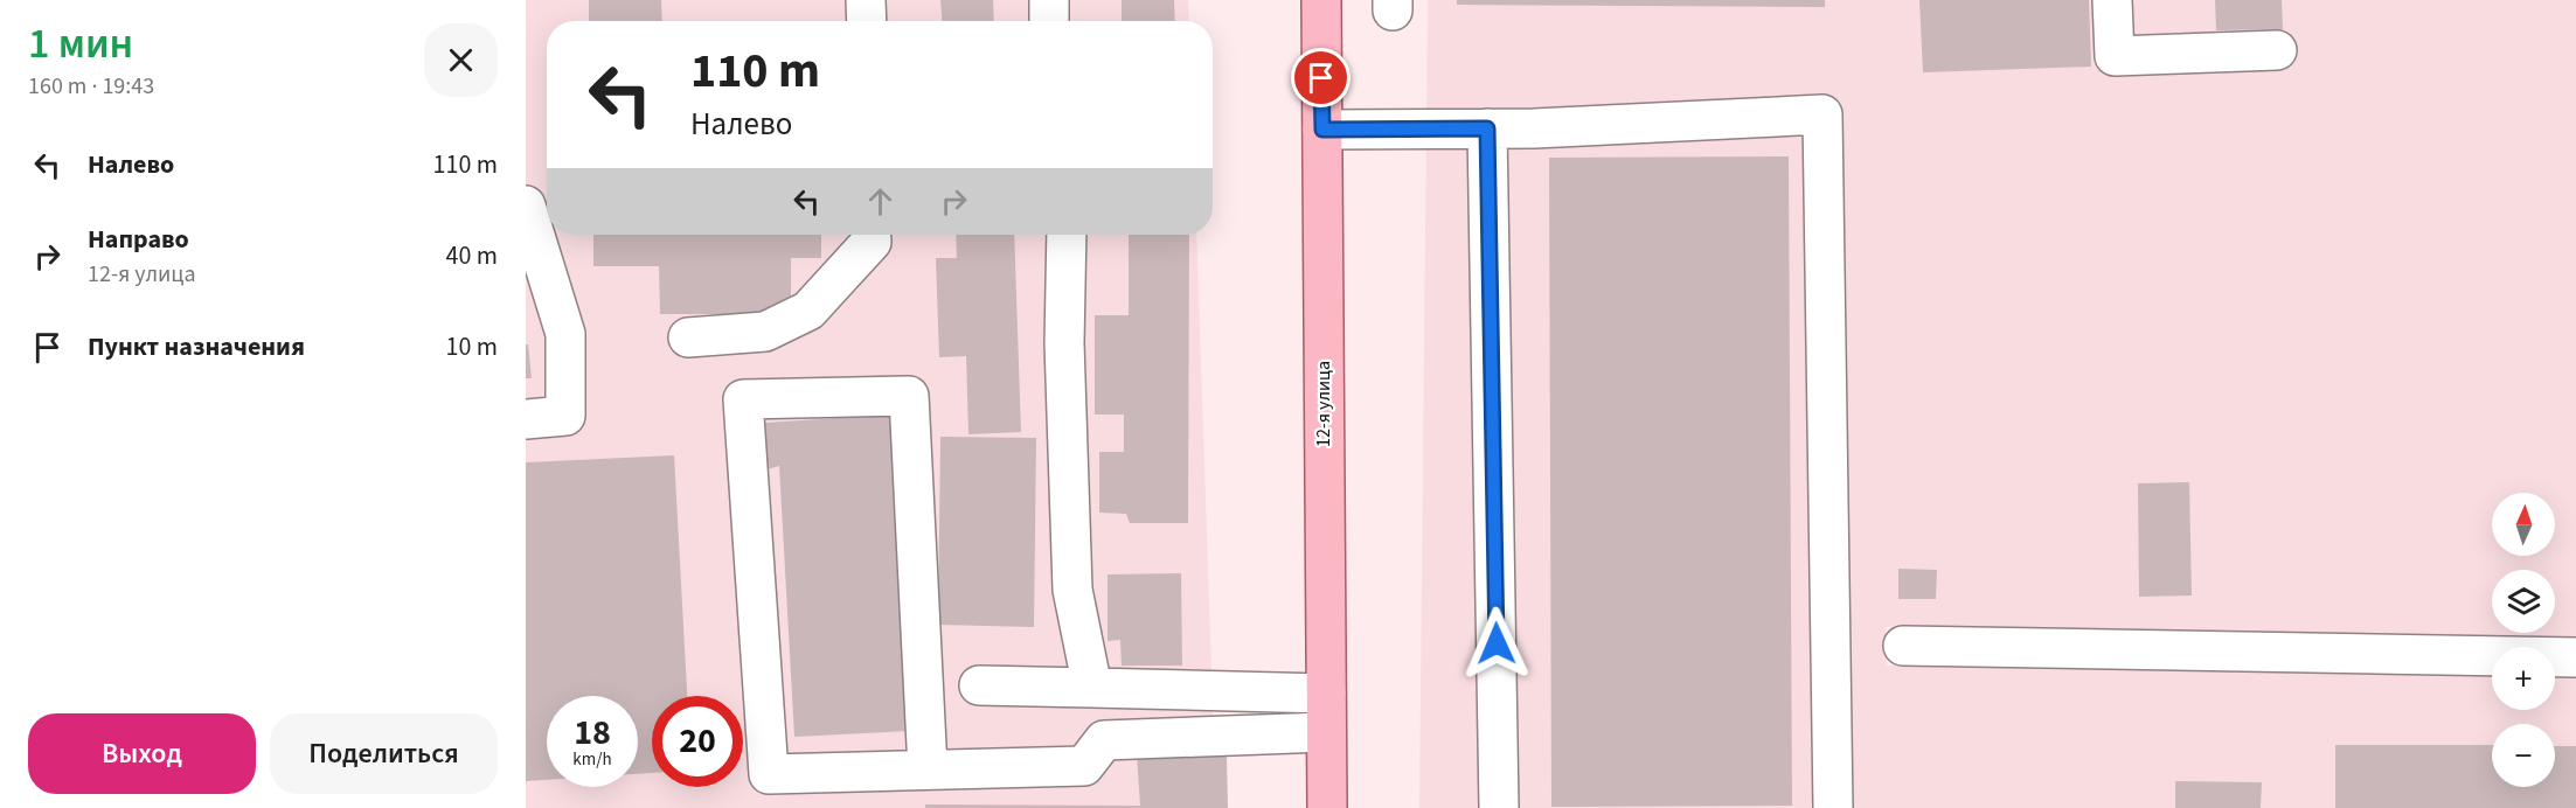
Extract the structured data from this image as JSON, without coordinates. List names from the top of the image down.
{
  "streets": {
    "main road": ["12-я улица"]
  },
  "north": "top",
  "page": {
    "heading": ["1 мин", "160 m · 19:43"],
    "turn": ["110 m", "Налево"],
    "list": [
      {
        "name": "Налево",
        "value": "110 m"
      },
      {
        "name": "Направо",
        "note": "12-я улица",
        "value": "40 m"
      },
      {
        "name": "Пункт назначения",
        "value": "10 m"
      }
    ],
    "map_buttons": ["+", "−"],
    "speed": "18 km/h",
    "limit": "20",
    "buttons": ["Выход", "Поделиться"]
  }
}
